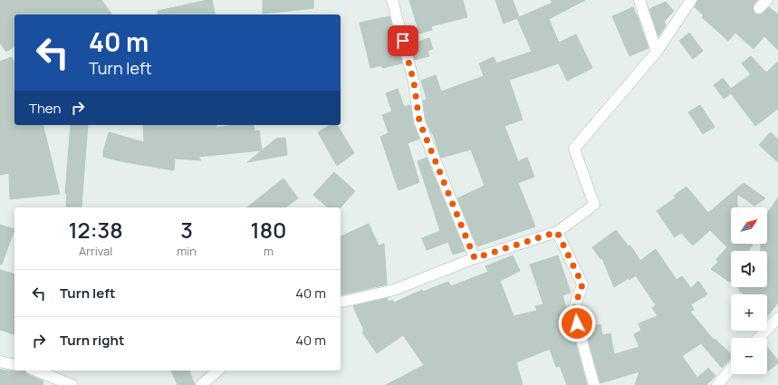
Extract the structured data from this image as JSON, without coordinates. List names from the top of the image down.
{
  "north": "top right",
  "page": {
    "turn": ["40 m", "Turn left"],
    "then": "Then",
    "map_buttons": ["+", "−"],
    "eta": [
      "12:38",
      "Arrival",
      "3",
      "min",
      "180",
      "m"
    ],
    "list": [
      {
        "name": "Turn left",
        "value": "40 m"
      },
      {
        "name": "Turn right",
        "value": "40 m"
      }
    ]
  }
}
